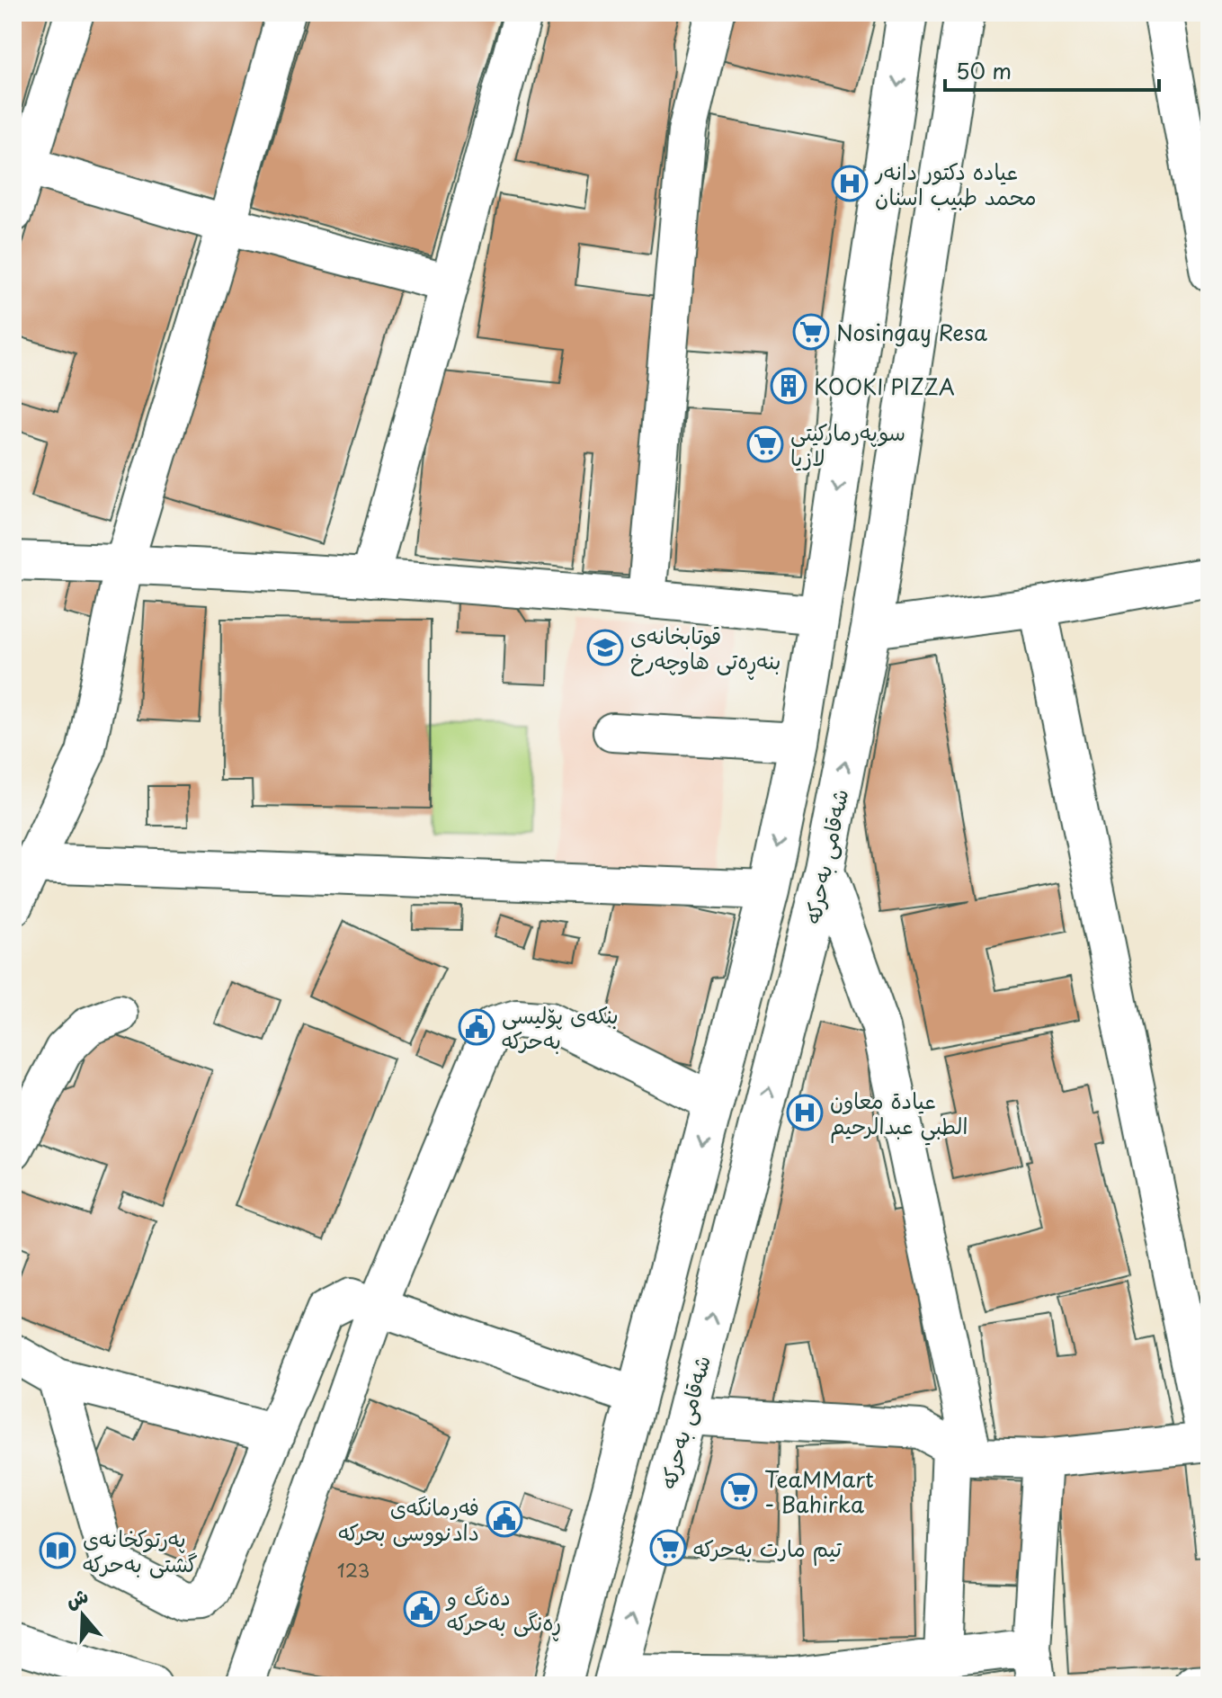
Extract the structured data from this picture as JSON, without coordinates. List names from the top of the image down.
{
  "streets": {
    "main road": ["شەقامی بەحرکە"]
  },
  "places": {
    "hospital": ["عياده دكتور دانەر محمد طبيب اسنان", "عيادة معاون الطبي عبدالرحيم"],
    "supermarket": [
      "Nosingay Resa",
      "سوپه‌رمارکیتی لازیا",
      "TeaMMart - Bahirka",
      "تیم مارت بەحرکە"
    ],
    "building": ["KOOKI PIZZA"],
    "school or university": ["قوتابخانەی بنەڕەتی هاوچەرخ"],
    "public building": ["بنکەی پۆلیسی بەحرکە", "فەرمانگەی دادنووسی بحرکە", "دەنگ و ڕەنگی بەحرکە"],
    "library": ["پەرتوکخانەی گشتی بەحرکە"]
  },
  "house_numbers": ["123"],
  "scale_bar": "50 m",
  "north": "top"
}
